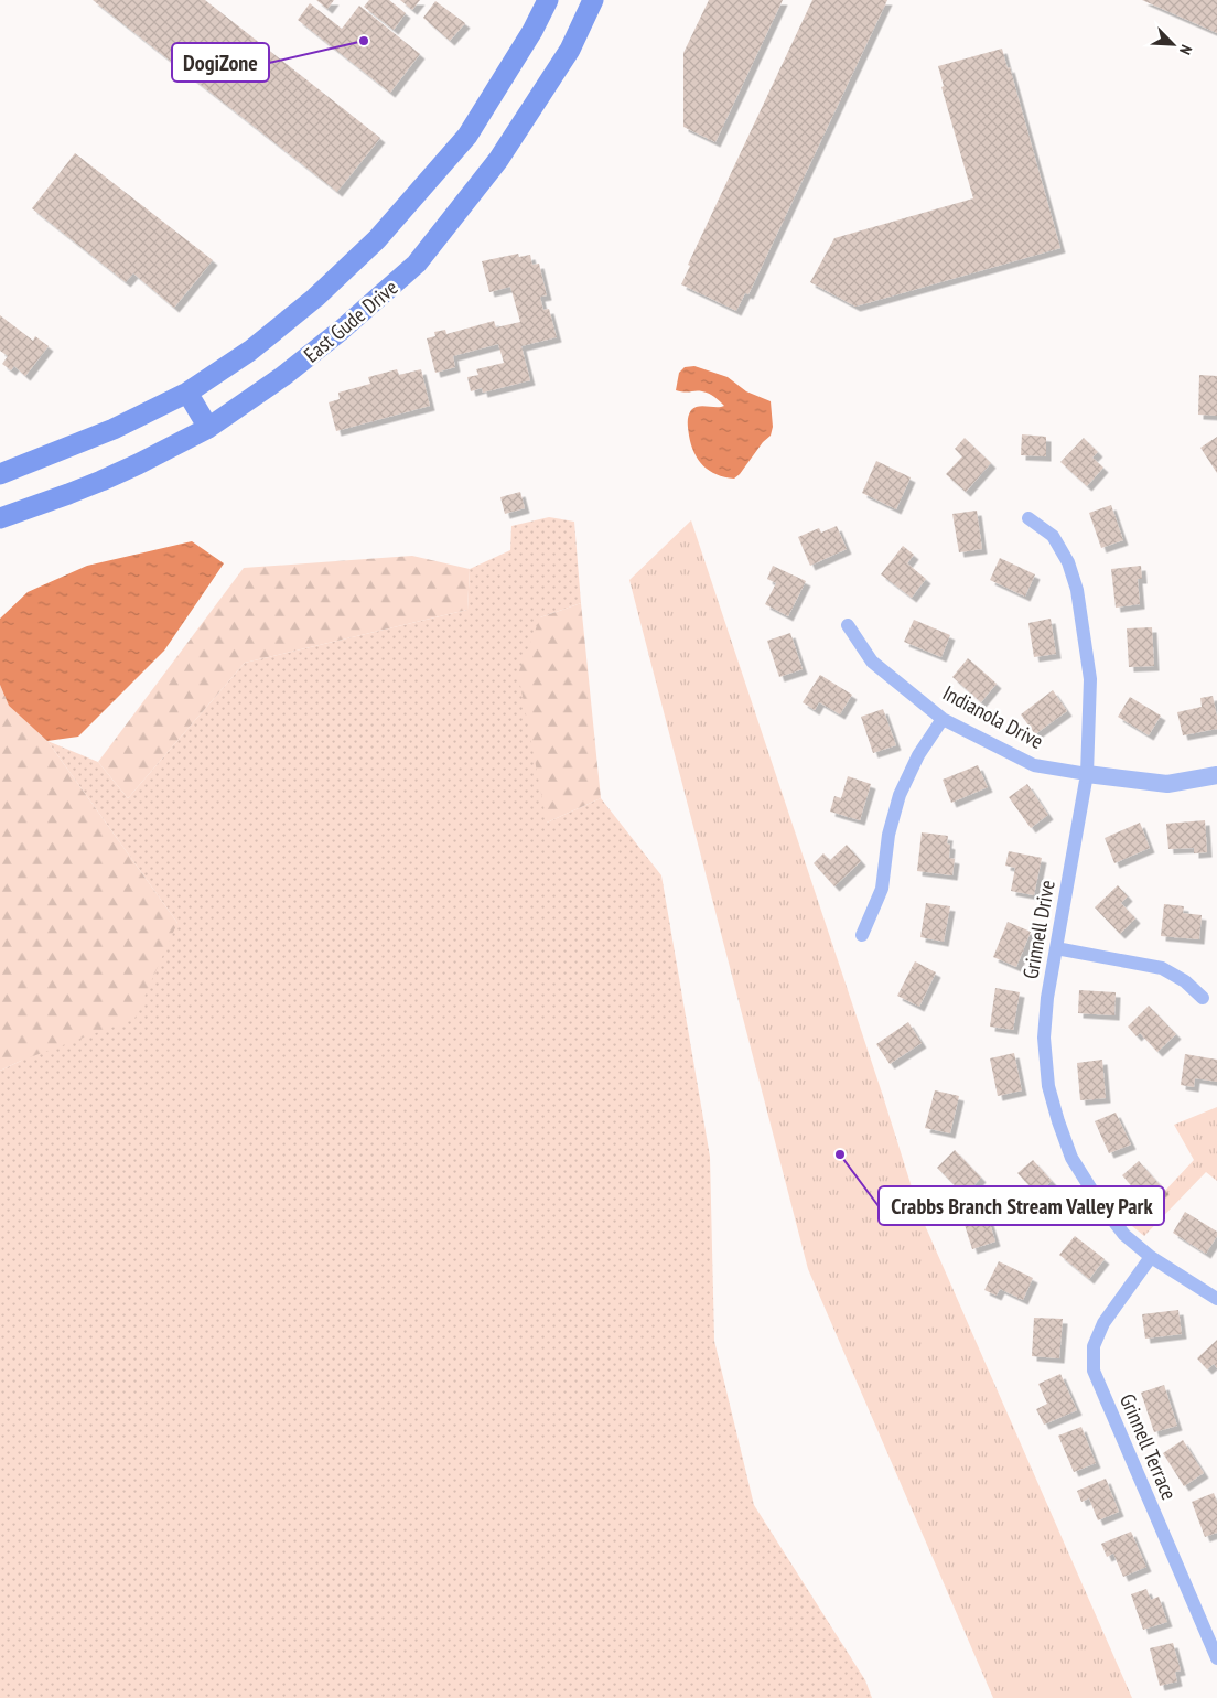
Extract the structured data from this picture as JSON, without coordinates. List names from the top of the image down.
{
  "streets": {
    "main road": ["East Gude Drive"],
    "street": ["Indianola Drive", "Grinnell Drive", "Grinnell Terrace"]
  },
  "crossings": [
    ["Indianola Drive", "Grinnell Drive"],
    ["Grinnell Drive", "Grinnell Terrace"]
  ],
  "places": ["DogiZone", "Crabbs Branch Stream Valley Park"],
  "north": "bottom right"
}
